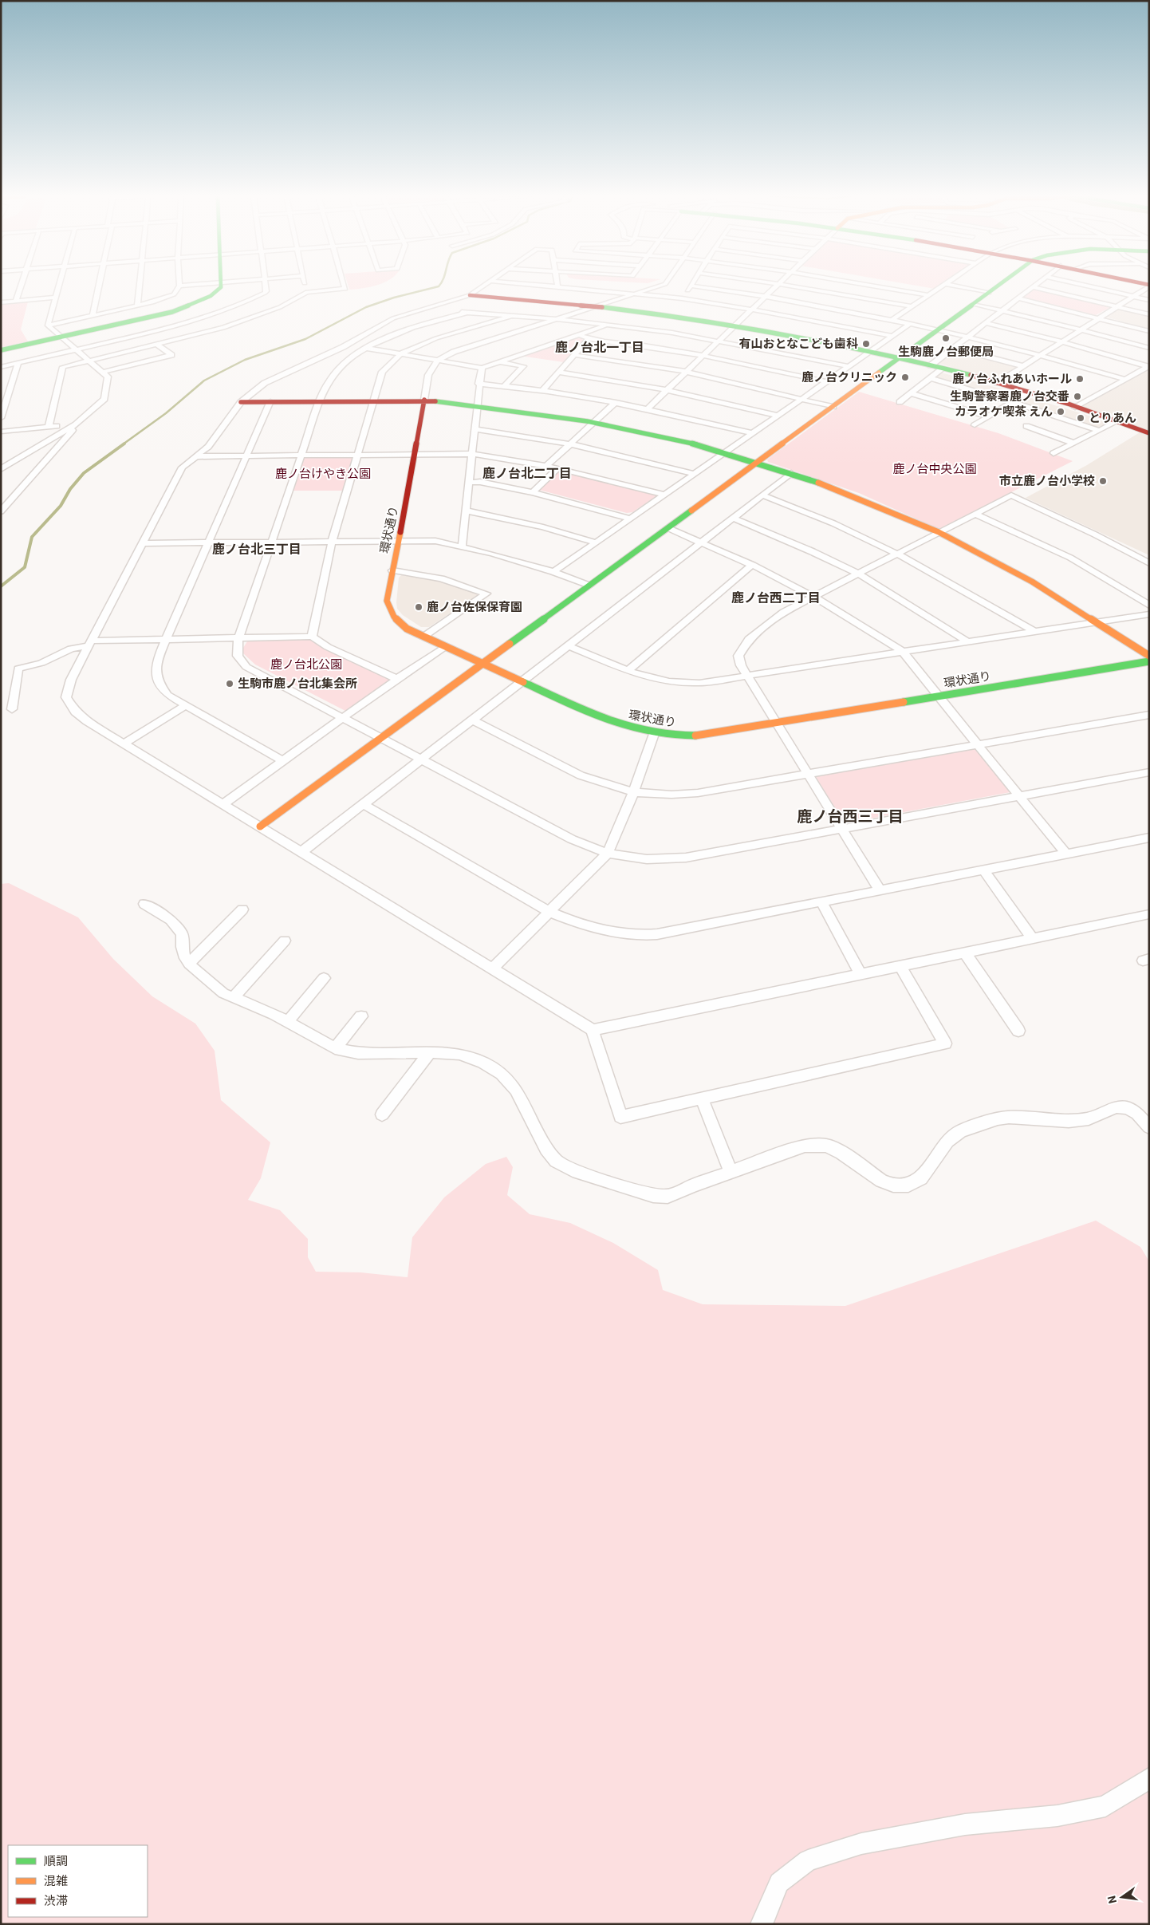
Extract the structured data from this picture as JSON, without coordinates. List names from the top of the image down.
{
  "streets": {
    "main road": ["環状通り"]
  },
  "districts": [
    "鹿ノ台北一丁目",
    "鹿ノ台北二丁目",
    "鹿ノ台北三丁目",
    "鹿ノ台西二丁目",
    "鹿ノ台西三丁目"
  ],
  "parks": ["鹿ノ台中央公園", "鹿ノ台けやき公園", "鹿ノ台北公園"],
  "places": [
    "生駒鹿ノ台郵便局",
    "有山おとなこども歯科",
    "鹿ノ台クリニック",
    "鹿ノ台ふれあいホール",
    "生駒警察署鹿ノ台交番",
    "カラオケ喫茶 えん",
    "とりあん",
    "市立鹿ノ台小学校",
    "鹿ノ台佐保保育園",
    "生駒市鹿ノ台北集会所"
  ],
  "legend": ["順調", "混雑", "渋滞"],
  "north": "left"
}
